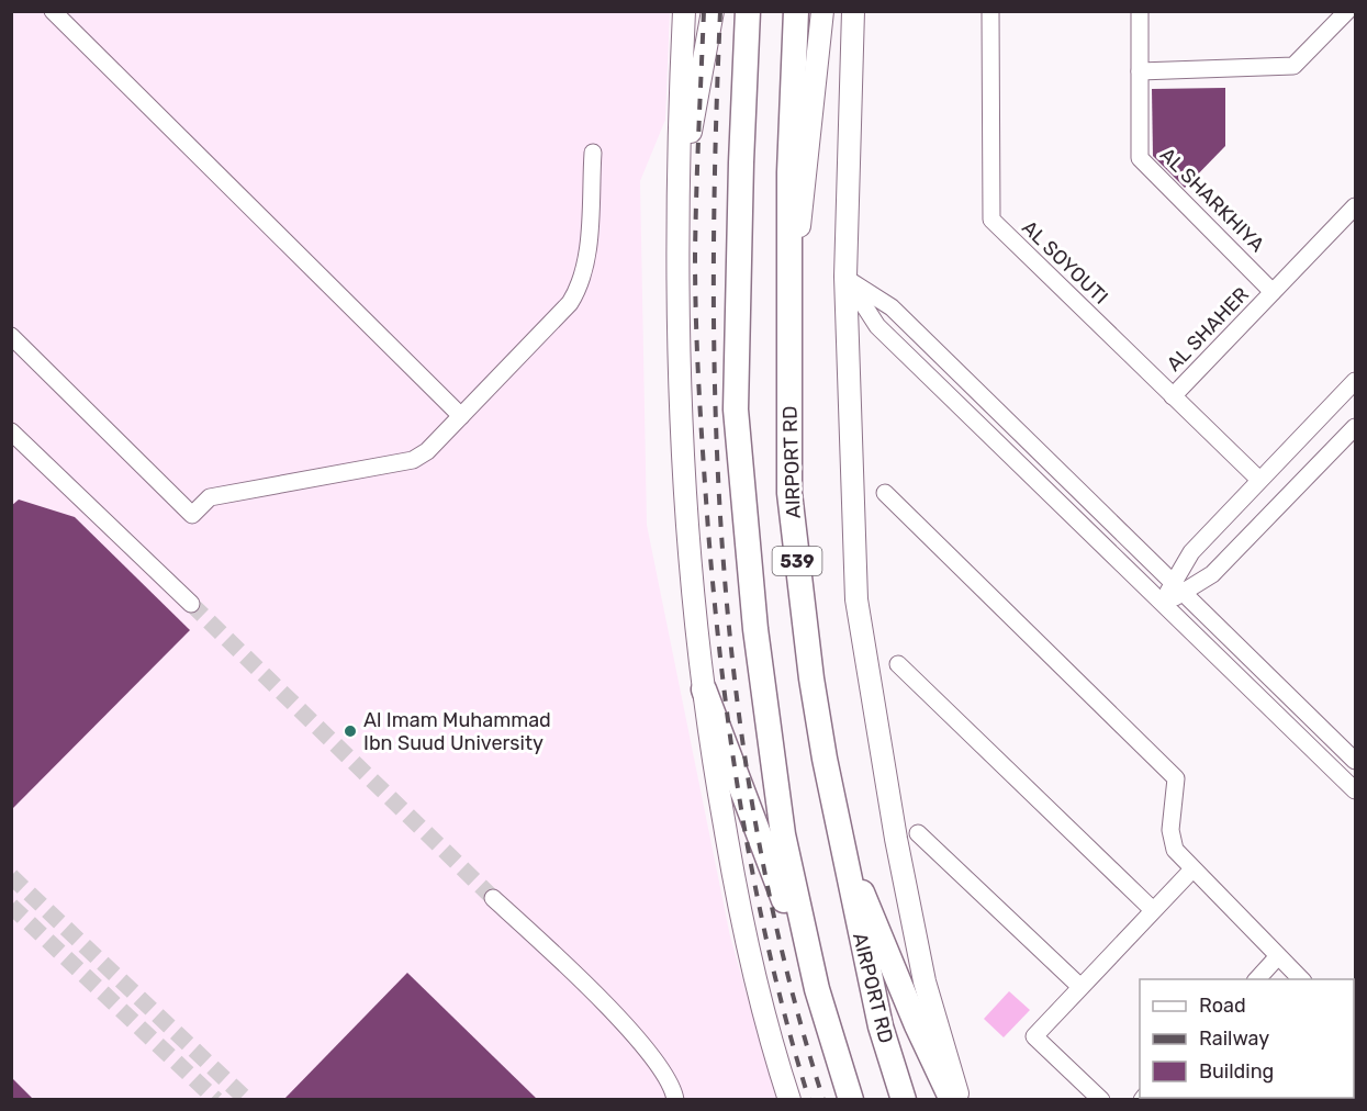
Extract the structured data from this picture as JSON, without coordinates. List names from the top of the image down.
{
  "streets": {
    "highway": ["AIRPORT RD", "539"],
    "street": ["AL SHARKHIYA", "AL SOYOUTI", "AL SHAHER"]
  },
  "crossings": [
    ["AL SHARKHIYA", "AL SHAHER"],
    ["AL SOYOUTI", "AL SHAHER"]
  ],
  "places": ["Al Imam Muhammad Ibn Suud University"],
  "legend": ["Road", "Railway", "Building"]
}
